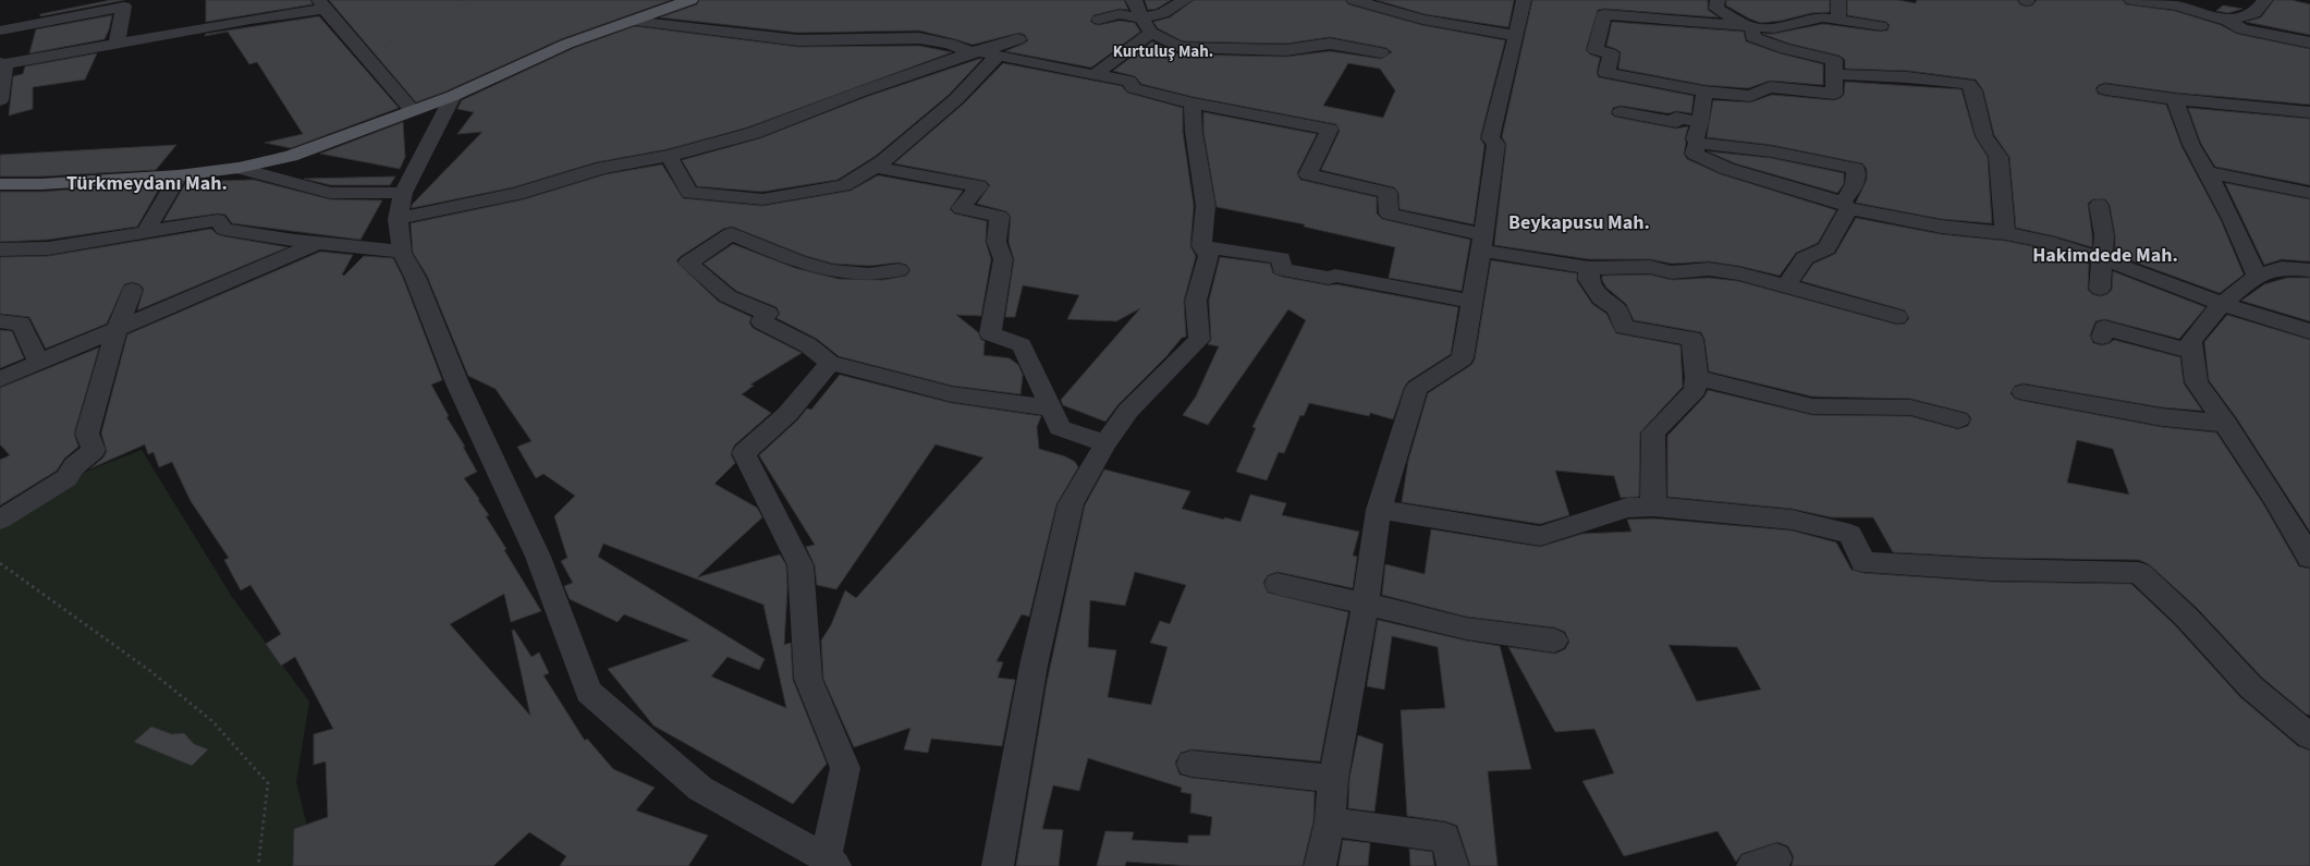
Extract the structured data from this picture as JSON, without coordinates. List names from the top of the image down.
{
  "districts": [
    "Kurtuluş Mah.",
    "Türkmeydanı Mah.",
    "Beykapusu Mah.",
    "Hakimdede Mah."
  ]
}
